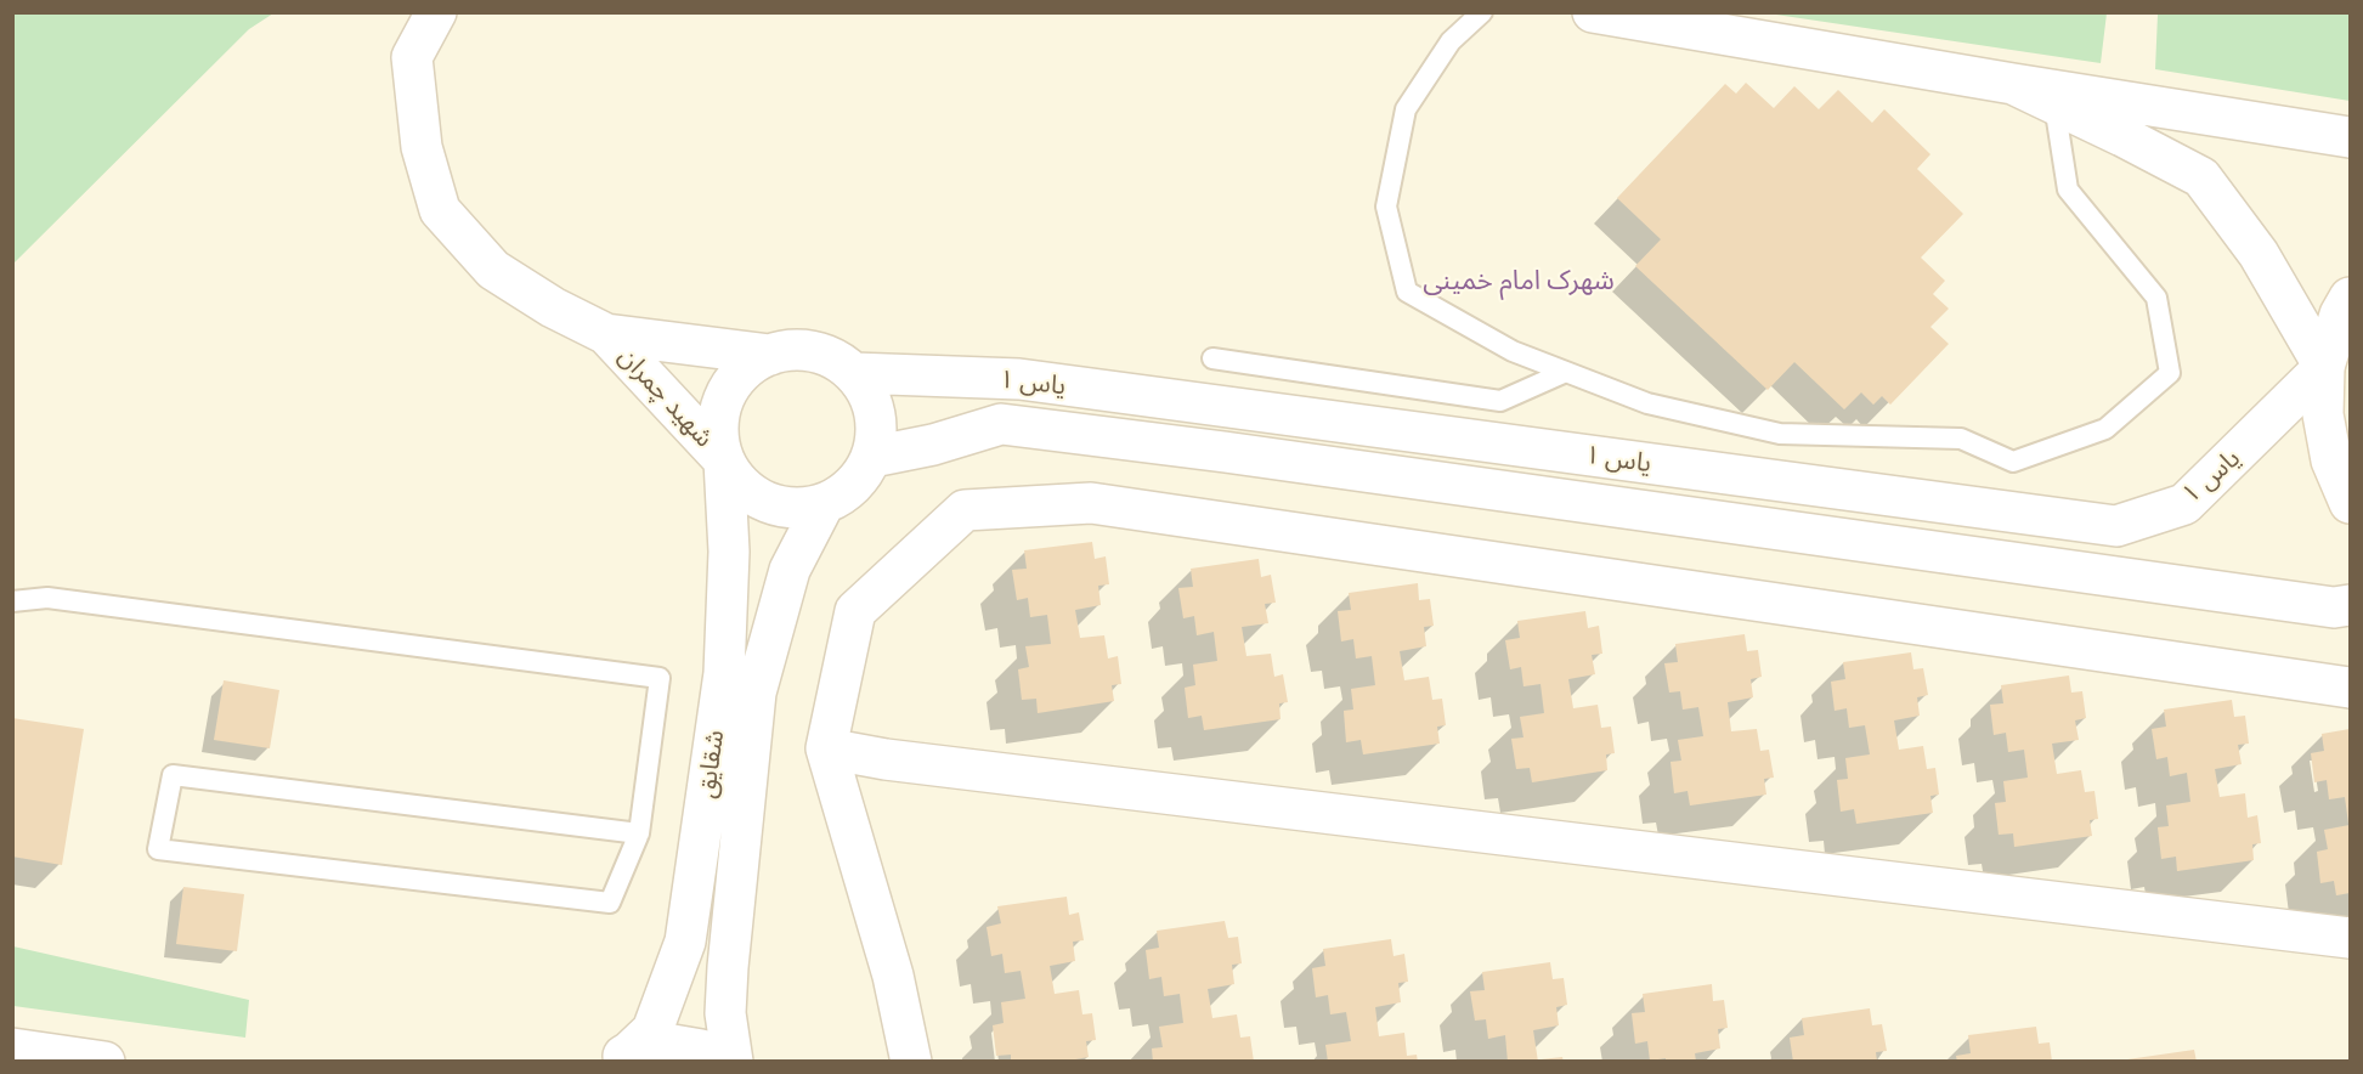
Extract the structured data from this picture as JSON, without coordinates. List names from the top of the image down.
{
  "streets": {
    "street": ["یاس ۱", "شهید چمران", "شقایق"]
  },
  "crossings": [
    ["یاس ۱", "شهید چمران"],
    ["یاس ۱", "شقایق"],
    ["شهید چمران", "شقایق"]
  ],
  "districts": ["شهرک امام خمینی"]
}
